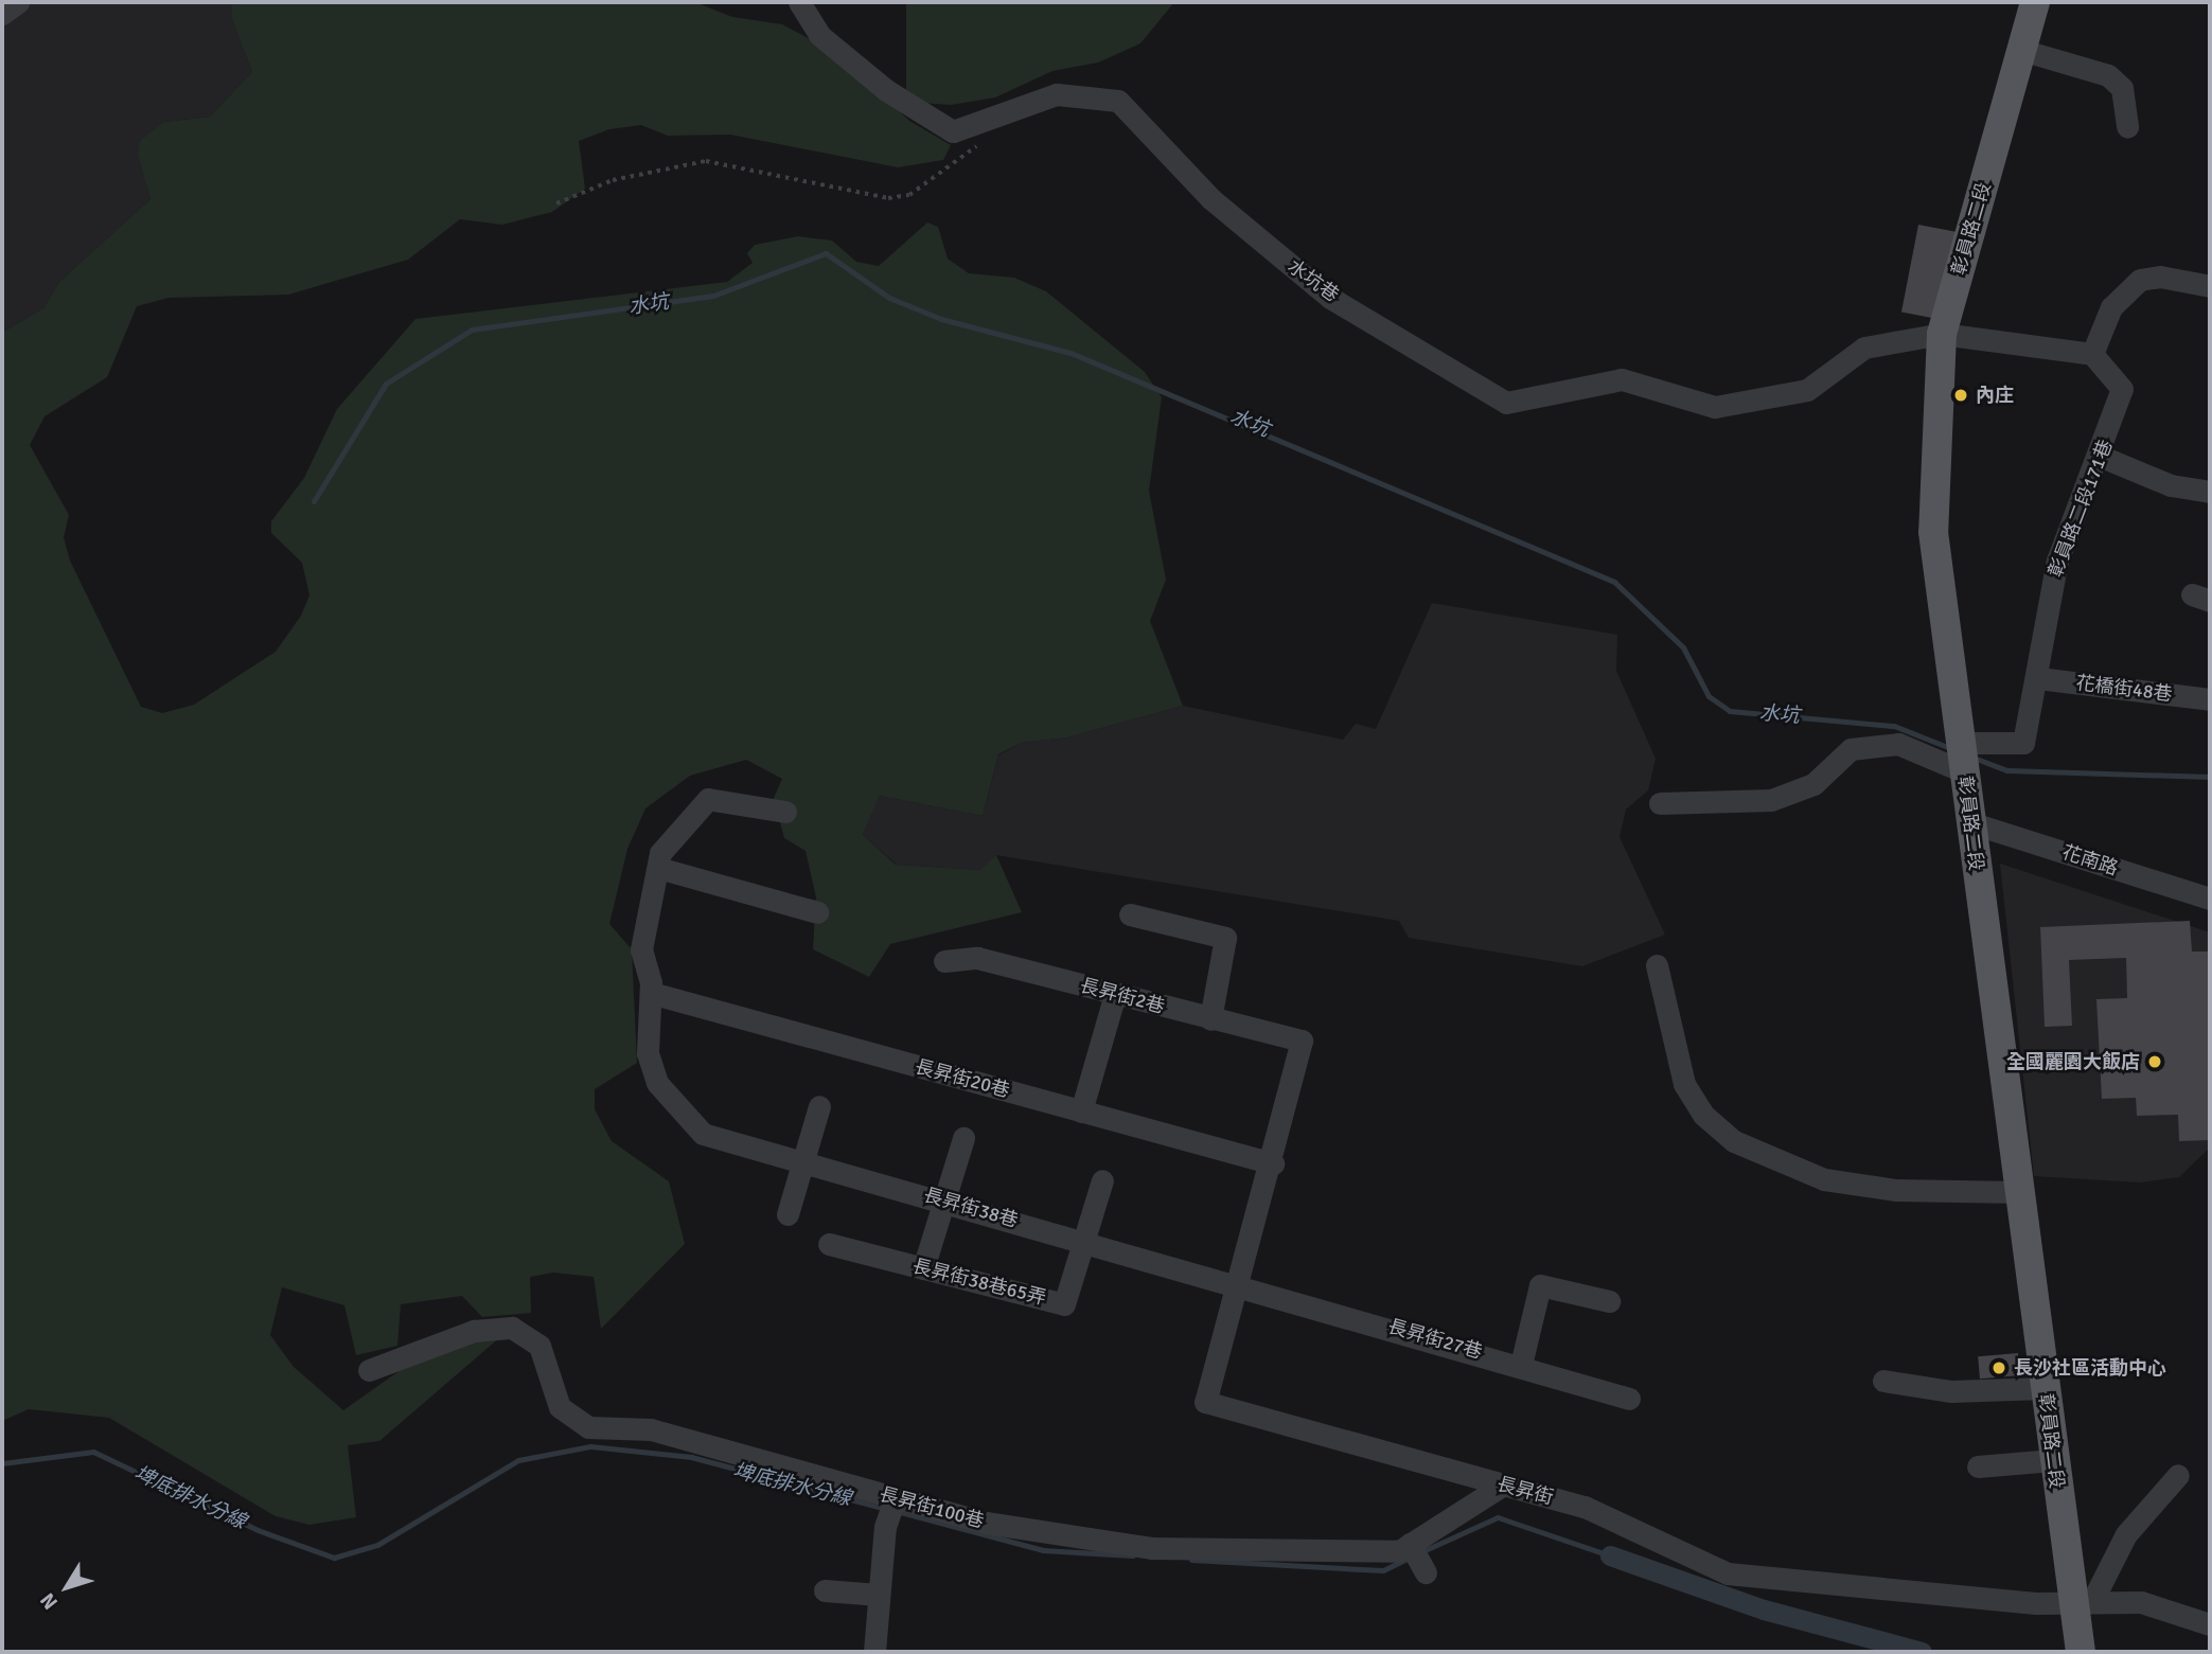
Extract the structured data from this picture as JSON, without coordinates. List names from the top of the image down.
{
  "streets": {
    "main road": ["彰員路二段"],
    "street": [
      "水坑巷",
      "彰員路二段171巷",
      "花橋街48巷",
      "花南路",
      "長昇街2巷",
      "長昇街20巷",
      "長昇街38巷",
      "長昇街38巷65弄",
      "長昇街27巷",
      "長昇街",
      "長昇街100巷"
    ]
  },
  "crossings": [
    ["彰員路二段", "水坑巷"],
    ["彰員路二段", "彰員路二段171巷"],
    ["彰員路二段", "花南路"],
    ["彰員路二段", "長昇街"],
    ["彰員路二段171巷", "花橋街48巷"],
    ["長昇街2巷", "長昇街"],
    ["長昇街20巷", "長昇街38巷"],
    ["長昇街20巷", "長昇街"],
    ["長昇街38巷", "長昇街38巷65弄"],
    ["長昇街38巷", "長昇街27巷"],
    ["長昇街38巷", "長昇街"],
    ["長昇街27巷", "長昇街"],
    ["長昇街", "長昇街100巷"]
  ],
  "water": ["水坑", "埤底排水分線"],
  "places": ["內庄", "全國麗園大飯店", "長沙社區活動中心"],
  "north": "bottom left"
}
